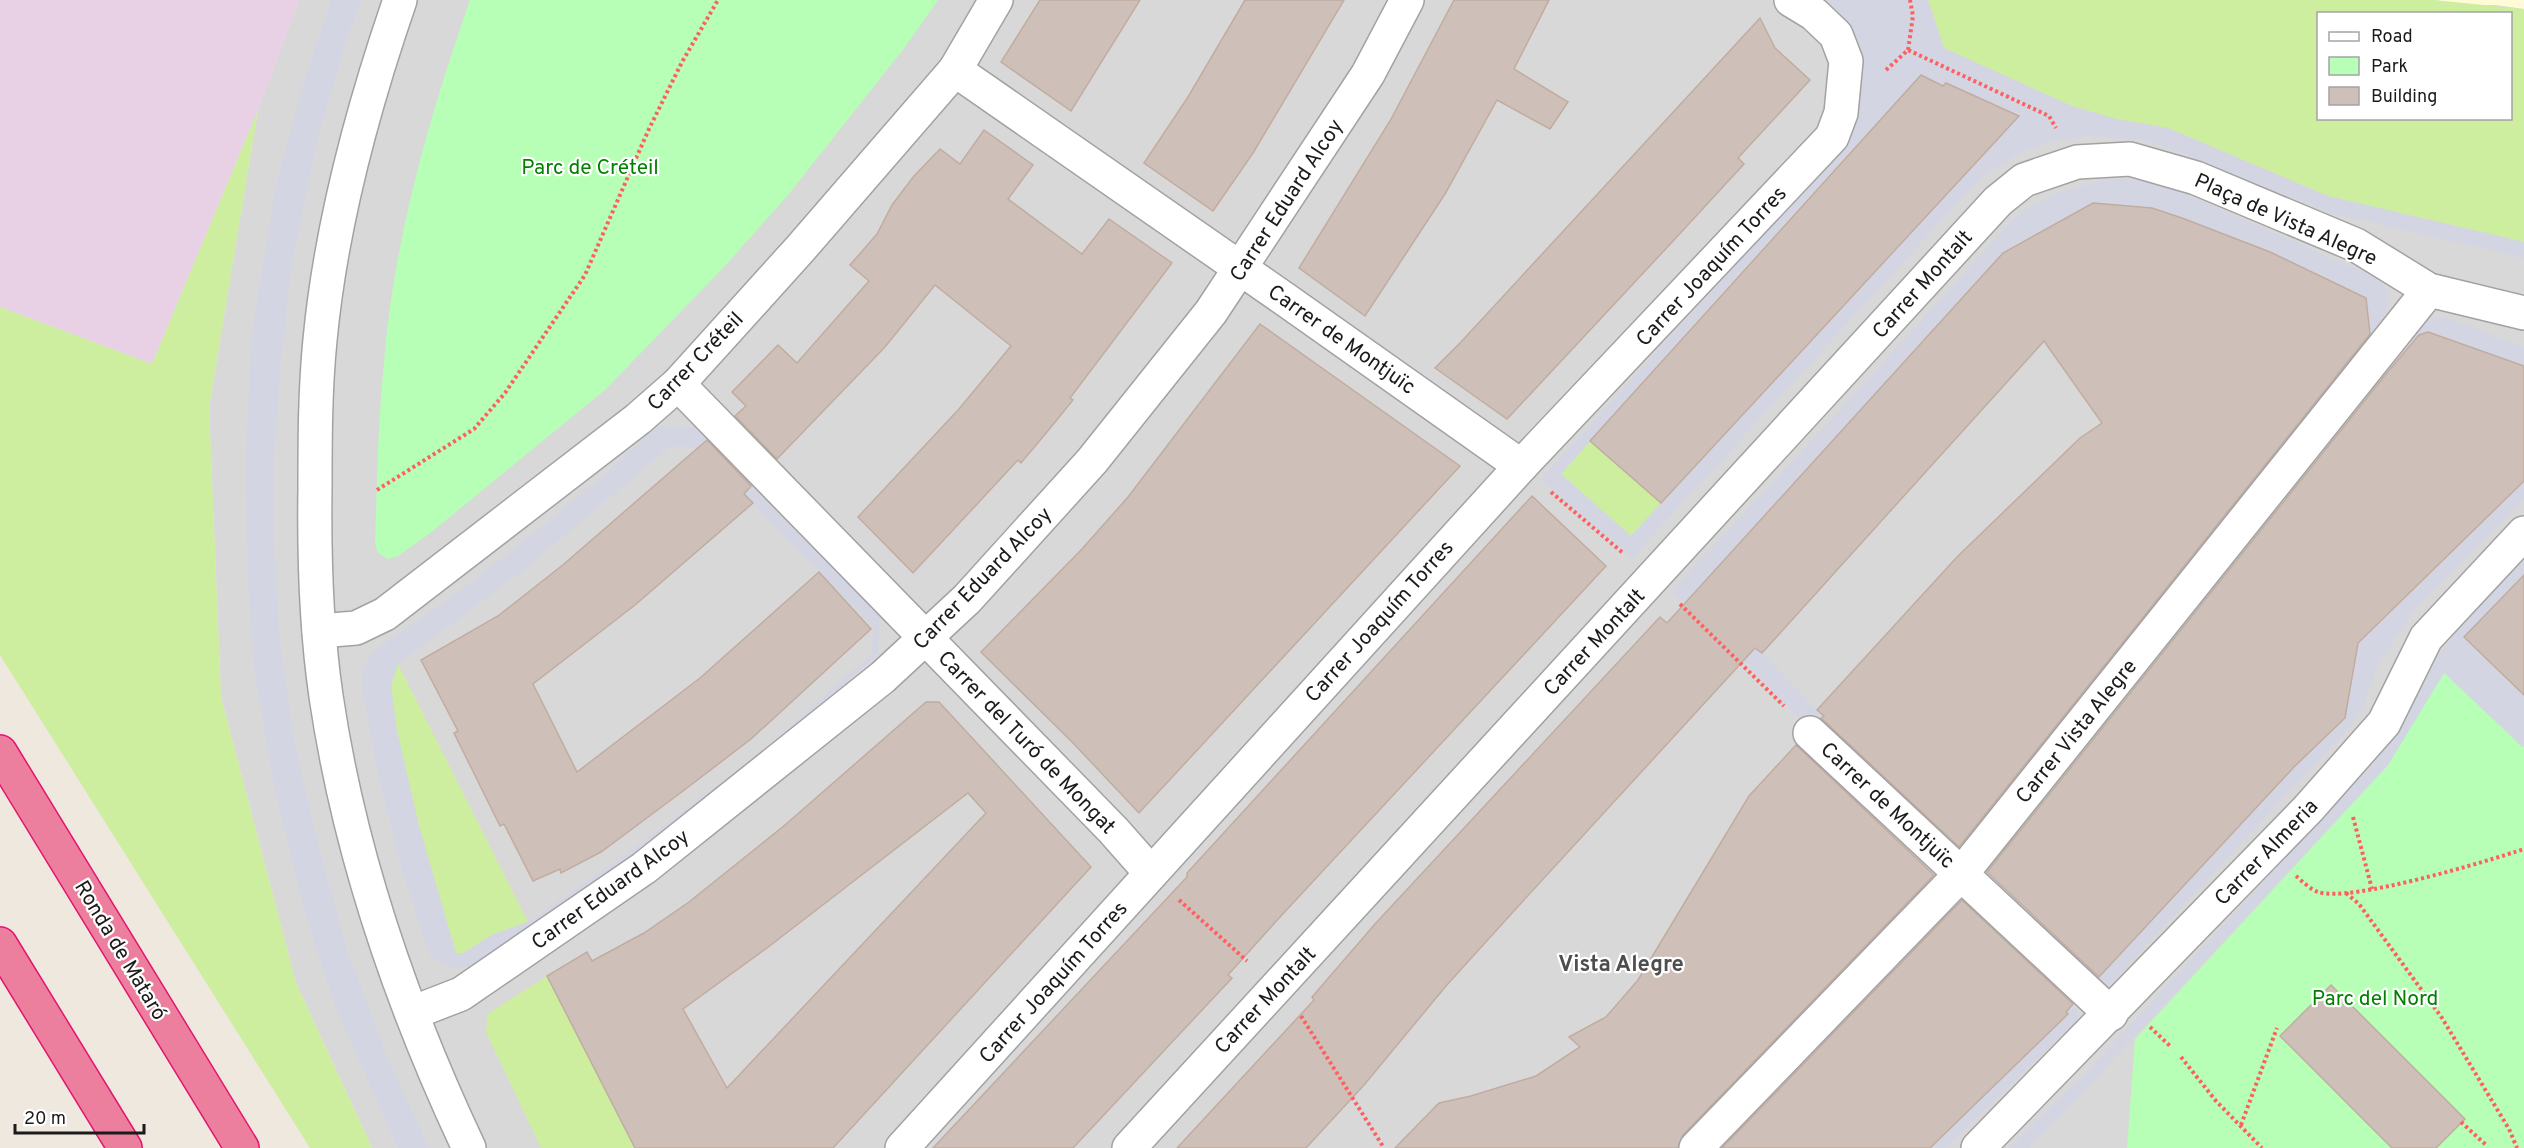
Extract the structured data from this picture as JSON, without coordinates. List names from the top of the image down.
{
  "streets": {
    "highway": ["Ronda de Mataró"],
    "street": [
      "Carrer Eduard Alcoy",
      "Plaça de Vista Alegre",
      "Carrer Joaquím Torres",
      "Carrer Montalt",
      "Carrer de Montjuïc",
      "Carrer Créteil",
      "Carrer Vista Alegre",
      "Carrer del Turó de Mongat",
      "Carrer Almeria"
    ]
  },
  "crossings": [
    ["Carrer Eduard Alcoy", "Carrer de Montjuïc"],
    ["Carrer Eduard Alcoy", "Carrer del Turó de Mongat"],
    ["Plaça de Vista Alegre", "Carrer Montalt"],
    ["Plaça de Vista Alegre", "Carrer Vista Alegre"],
    ["Carrer Joaquím Torres", "Carrer de Montjuïc"],
    ["Carrer Joaquím Torres", "Carrer del Turó de Mongat"],
    ["Carrer de Montjuïc", "Carrer Créteil"],
    ["Carrer de Montjuïc", "Carrer Vista Alegre"],
    ["Carrer de Montjuïc", "Carrer Almeria"],
    ["Carrer Créteil", "Carrer del Turó de Mongat"]
  ],
  "districts": ["Vista Alegre"],
  "parks": ["Parc de Créteil", "Parc del Nord"],
  "legend": ["Road", "Park", "Building"],
  "scale_bar": "20 m"
}
